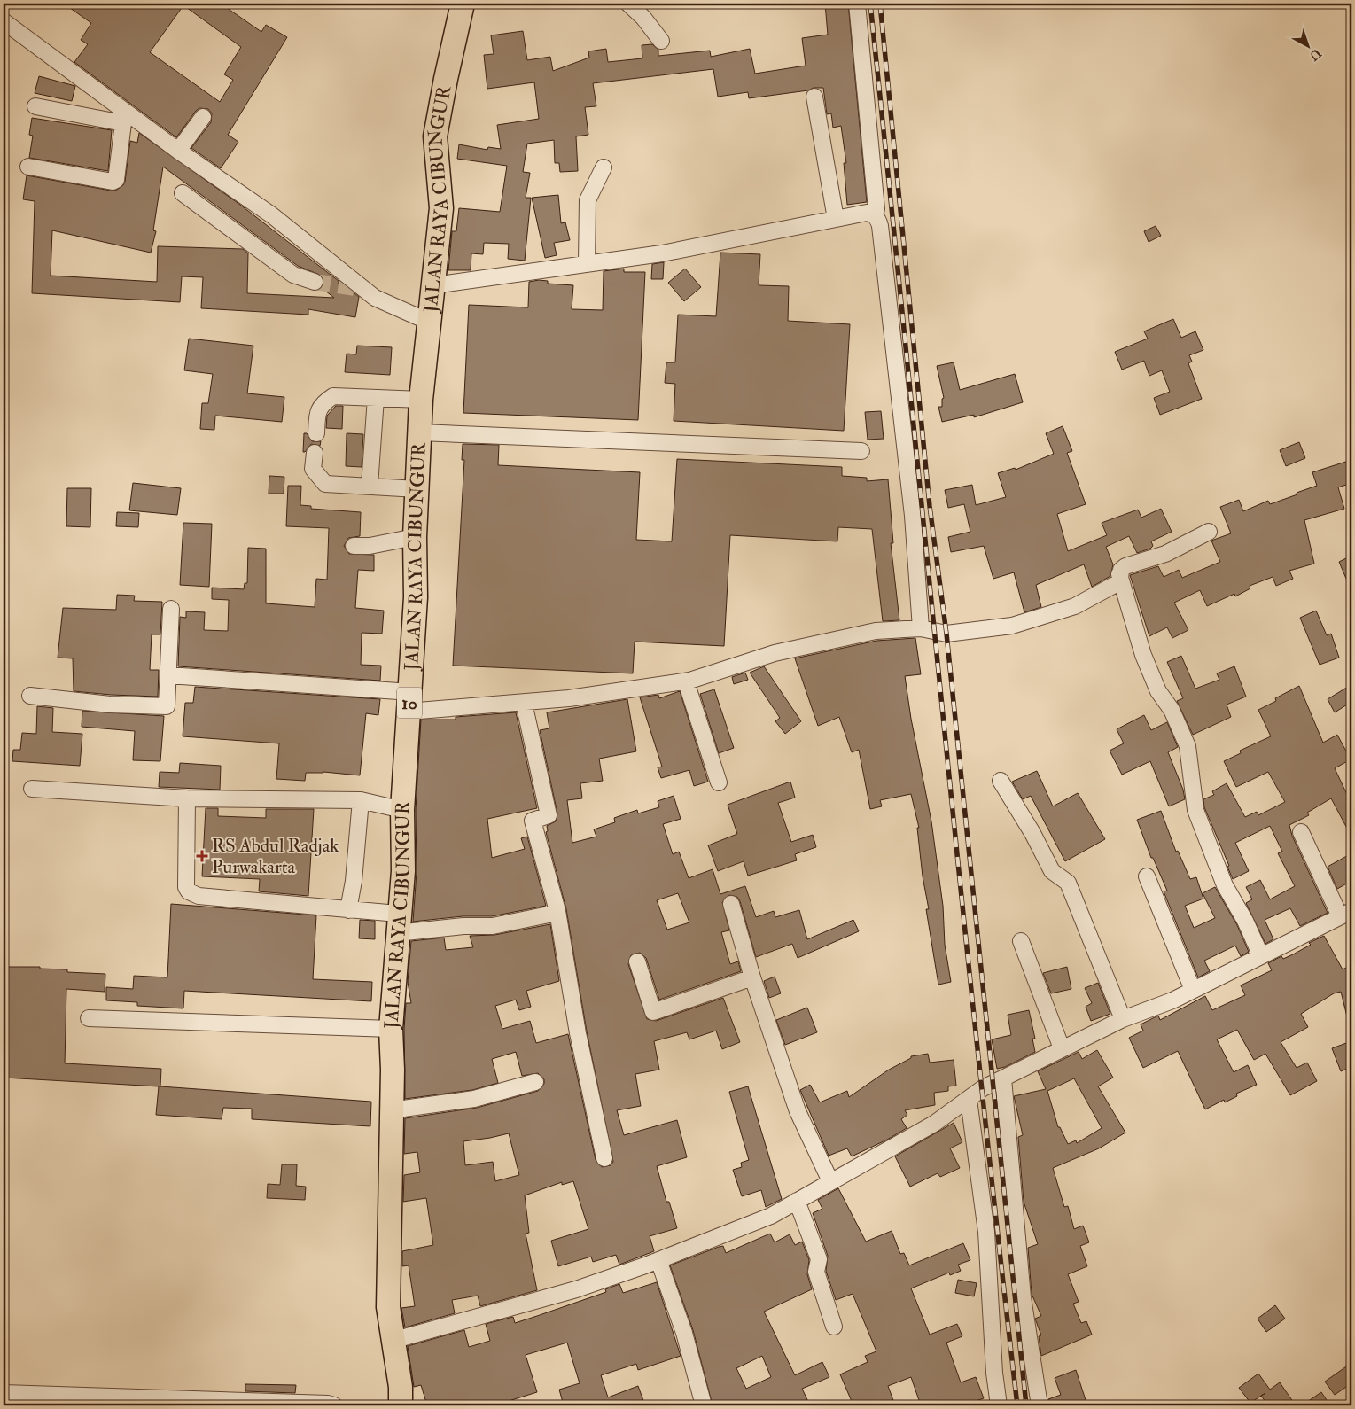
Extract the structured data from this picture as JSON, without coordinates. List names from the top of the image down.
{
  "streets": {
    "highway": ["JALAN RAYA CIBUNGUR", "10"]
  },
  "places": {
    "health": ["RS Abdul Radjak Purwakarta"]
  },
  "north": "bottom right"
}
